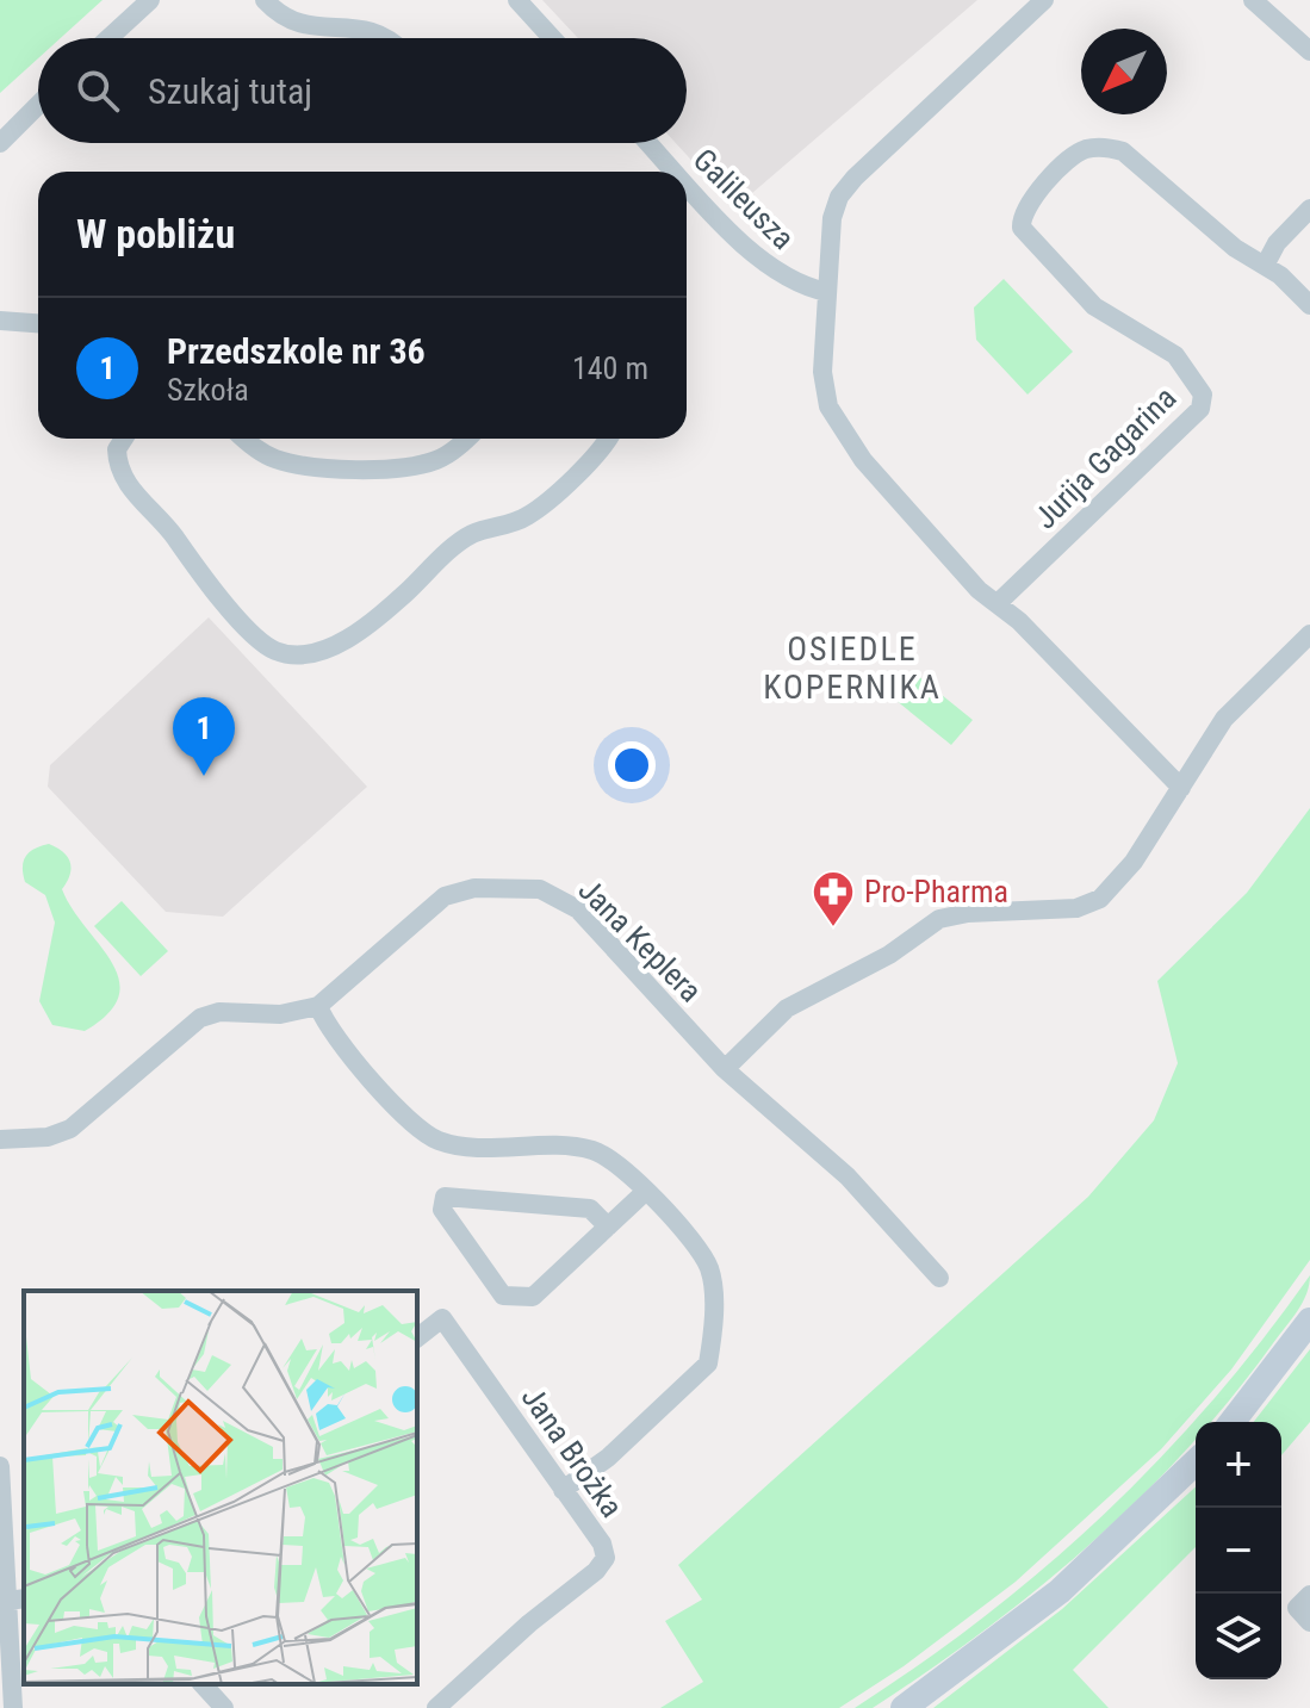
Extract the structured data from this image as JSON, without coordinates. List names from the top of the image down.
{
  "streets": {
    "street": [
      "Galileusza",
      "Jurija Gagarina",
      "Jana Keplera",
      "Jana Brożka"
    ]
  },
  "districts": ["OSIEDLE KOPERNIKA"],
  "places": {
    "pharmacy": ["Pro-Pharma"]
  },
  "north": "bottom left",
  "page": {
    "search": "Szukaj tutaj",
    "heading": "W pobliżu",
    "list": [
      {
        "mark": "1",
        "name": "Przedszkole nr 36",
        "note": "Szkoła",
        "value": "140 m"
      }
    ],
    "pins": "1",
    "map_buttons": ["+", "−"]
  }
}
